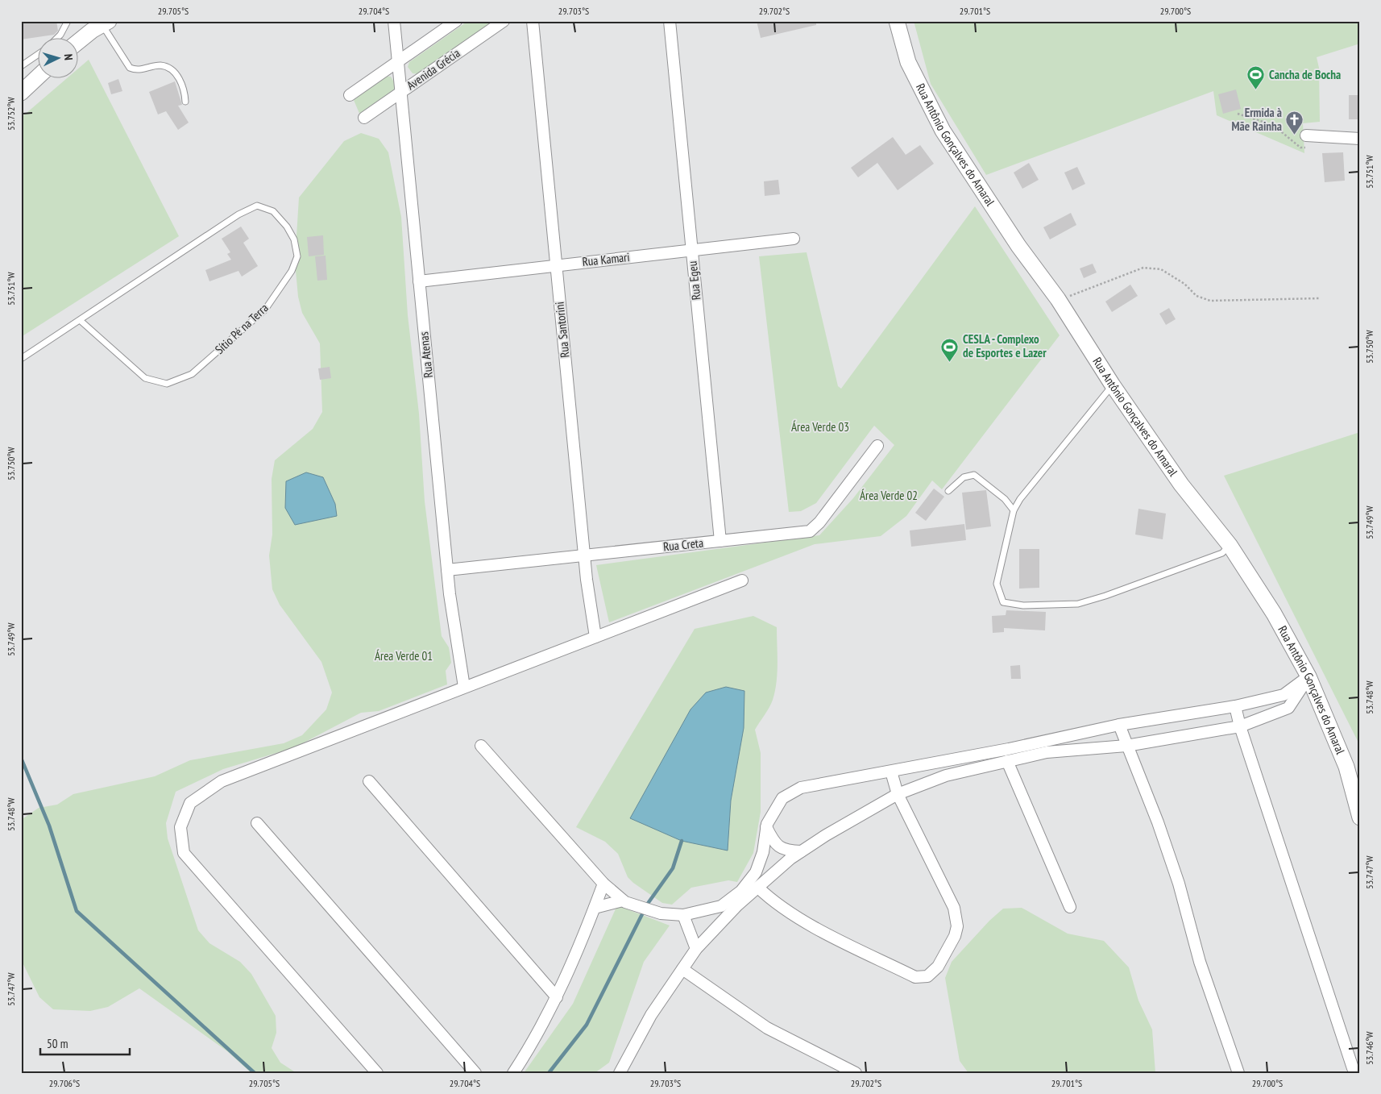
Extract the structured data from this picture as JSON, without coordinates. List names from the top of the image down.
{
  "streets": {
    "street": [
      "Avenida Grécia",
      "Rua Antônio Gonçalves do Amaral",
      "Rua Kamari",
      "Rua Egeu",
      "Rua Santorini",
      "Rua Atenas",
      "Rua Creta"
    ],
    "lane": ["Sítio Pé na Terra"]
  },
  "crossings": [
    ["Avenida Grécia", "Rua Atenas"],
    ["Rua Kamari", "Rua Egeu"],
    ["Rua Kamari", "Rua Santorini"],
    ["Rua Kamari", "Rua Atenas"],
    ["Rua Egeu", "Rua Creta"],
    ["Rua Santorini", "Rua Creta"],
    ["Rua Atenas", "Rua Creta"]
  ],
  "parks": ["Área Verde 03", "Área Verde 02", "Área Verde 01"],
  "places": {
    "sports": ["Cancha de Bocha", "CESLA - Complexo de Esportes e Lazer"],
    "church": ["Ermida à Mãe Rainha"]
  },
  "scale_bar": "50 m",
  "north": "right",
  "coordinates": [
    "29.705°S",
    "29.704°S",
    "29.703°S",
    "29.702°S",
    "29.701°S",
    "29.700°S",
    "53.752°W",
    "53.751°W",
    "53.750°W",
    "53.749°W",
    "53.748°W",
    "53.747°W",
    "53.746°W",
    "29.706°S"
  ]
}
